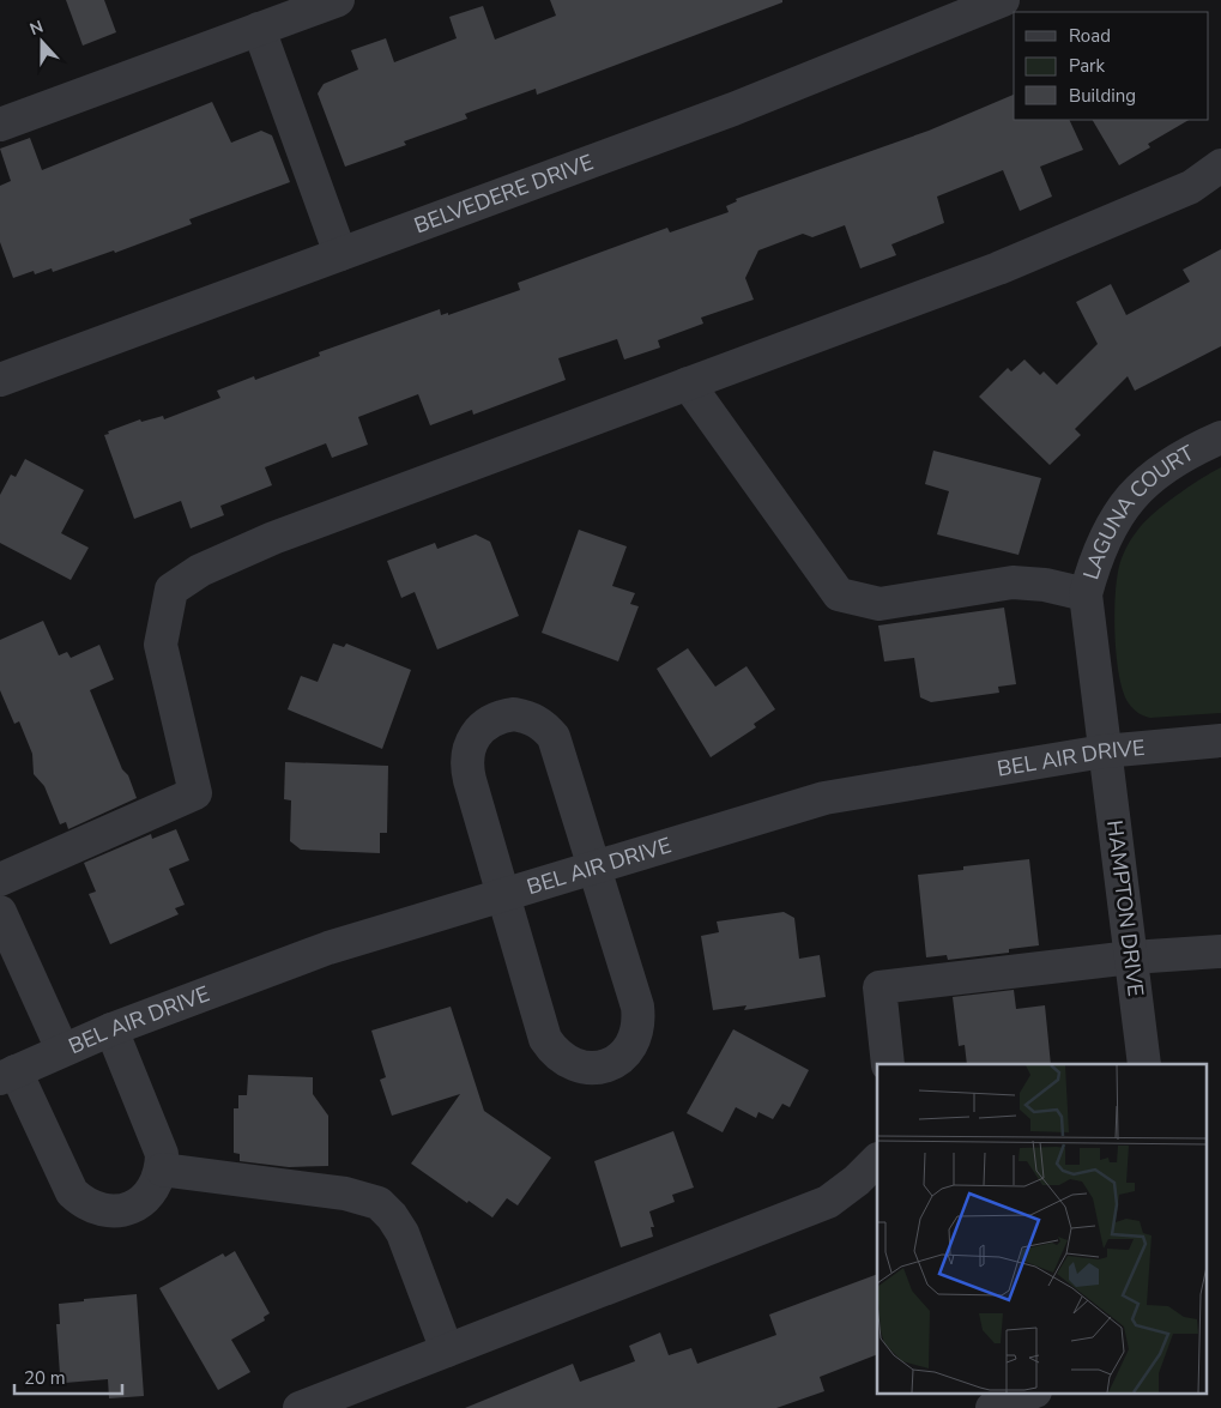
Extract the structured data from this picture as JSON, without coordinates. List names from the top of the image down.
{
  "streets": {
    "street": [
      "BELVEDERE DRIVE",
      "LAGUNA COURT",
      "BEL AIR DRIVE",
      "HAMPTON DRIVE"
    ]
  },
  "crossings": [
    ["LAGUNA COURT", "BEL AIR DRIVE"],
    ["LAGUNA COURT", "HAMPTON DRIVE"],
    ["BEL AIR DRIVE", "HAMPTON DRIVE"]
  ],
  "legend": ["Road", "Park", "Building"],
  "scale_bar": "20 m",
  "north": "top"
}
